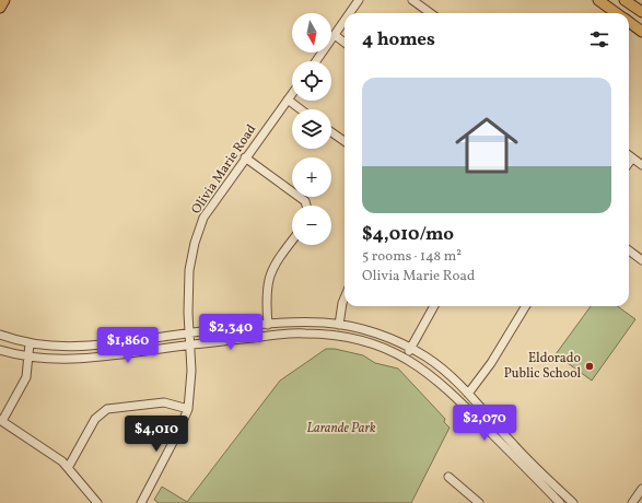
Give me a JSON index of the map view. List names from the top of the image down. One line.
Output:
{"streets":{"street":["Olivia Marie Road"]},"parks":["Larande Park"],"places":["Eldorado Public School"],"north":"bottom","page":{"map_buttons":["+","−"],"heading":"4 homes","list":[{"name":"$4,010/mo","note":"5 rooms · 148 m² · Olivia Marie Road"}],"price":["$2,340","$1,860","$2,070","$4,010"]}}
